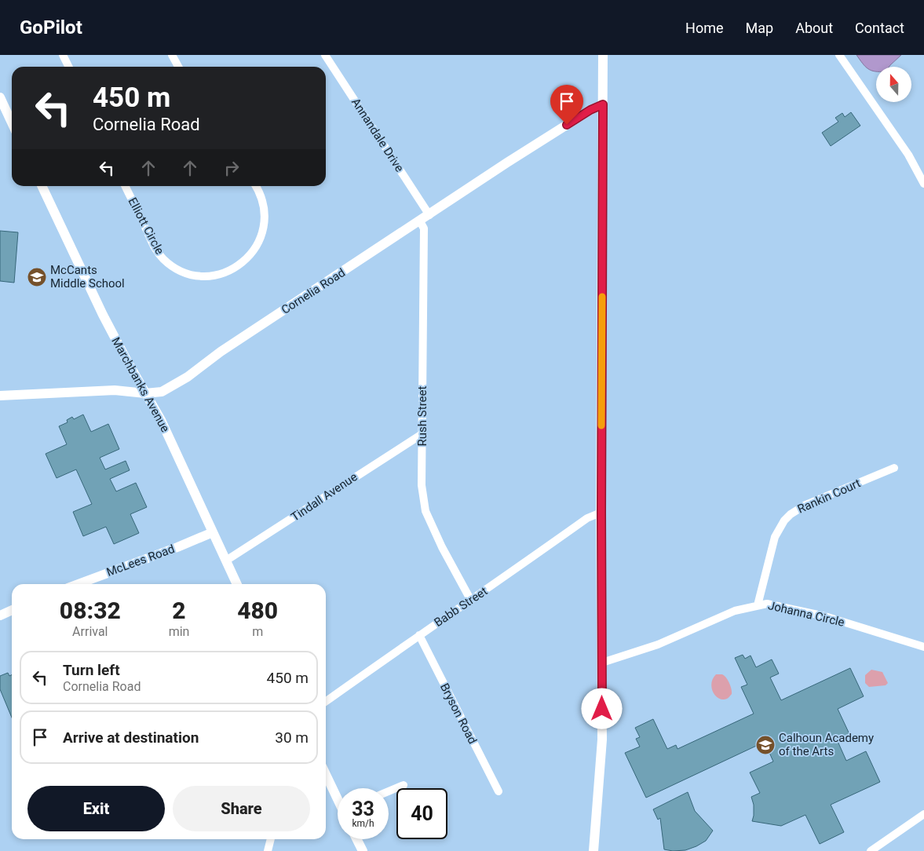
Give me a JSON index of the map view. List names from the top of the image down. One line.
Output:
{"streets":{"street":["Annandale Drive","Elliott Circle","Cornelia Road","Marchbanks Avenue","Rush Street","Rankin Court","Tindall Avenue","McLees Road","Babb Street","Johanna Circle","Bryson Road"]},"crossings":[["Annandale Drive","Cornelia Road"],["Cornelia Road","Marchbanks Avenue"],["Cornelia Road","Rush Street"],["Marchbanks Avenue","Tindall Avenue"],["Marchbanks Avenue","McLees Road"],["Rush Street","Tindall Avenue"],["Rush Street","Babb Street"],["Rankin Court","Johanna Circle"],["Babb Street","Bryson Road"]],"places":{"school or university":["McCants Middle School","Calhoun Academy of the Arts"]},"north":"top","page":{"header":"GoPilot","nav":["Home","Map","About","Contact"],"turn":["450 m","Cornelia Road"],"eta":["08:32","Arrival","2","min","480","m"],"list":[{"name":"Turn left","note":"Cornelia Road","value":"450 m"},{"name":"Arrive at destination","value":"30 m"}],"buttons":["Exit","Share"],"speed":"33 km/h","limit":"40"}}
